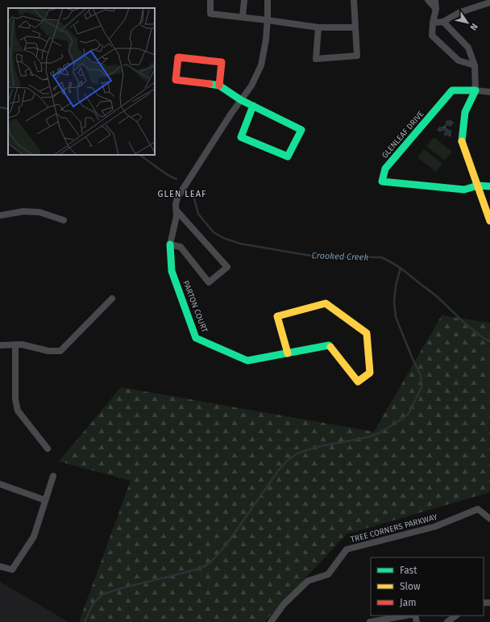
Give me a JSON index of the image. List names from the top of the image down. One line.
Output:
{"streets":{"street":["GLENLEAF DRIVE","PARTON COURT","TREE CORNERS PARKWAY"]},"districts":["GLEN LEAF"],"water":["Crooked Creek"],"legend":["Fast","Slow","Jam"],"north":"bottom right"}
